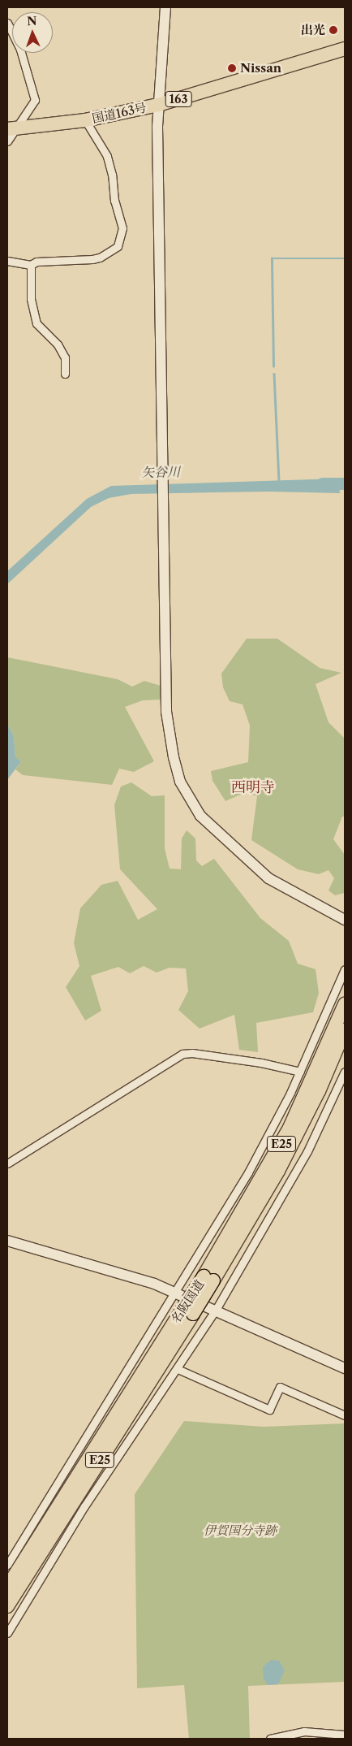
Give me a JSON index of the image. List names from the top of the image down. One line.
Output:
{"streets":{"highway":["163","国道163号","E25","名阪国道"]},"districts":["西明寺"],"water":["矢谷川"],"parks":["伊賀国分寺跡"],"places":["出光","Nissan"],"north":"top"}
